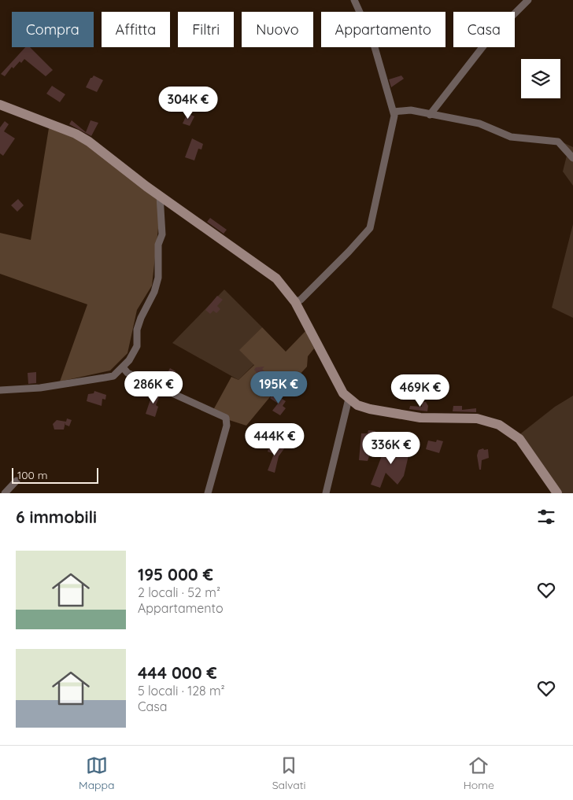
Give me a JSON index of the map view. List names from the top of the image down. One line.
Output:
{"scale_bar":"100 m","page":{"chip":["Compra","Affitta","Filtri","Nuovo","Appartamento","Casa"],"price":["304K €","286K €","195K €","469K €","444K €","336K €"],"scale":"100 m","heading":"6 immobili","list":[{"name":"195 000 €","note":"2 locali · 52 m² · Appartamento"},{"name":"444 000 €","note":"5 locali · 128 m² · Casa"}],"tabs":["Mappa","Salvati","Home"]}}
